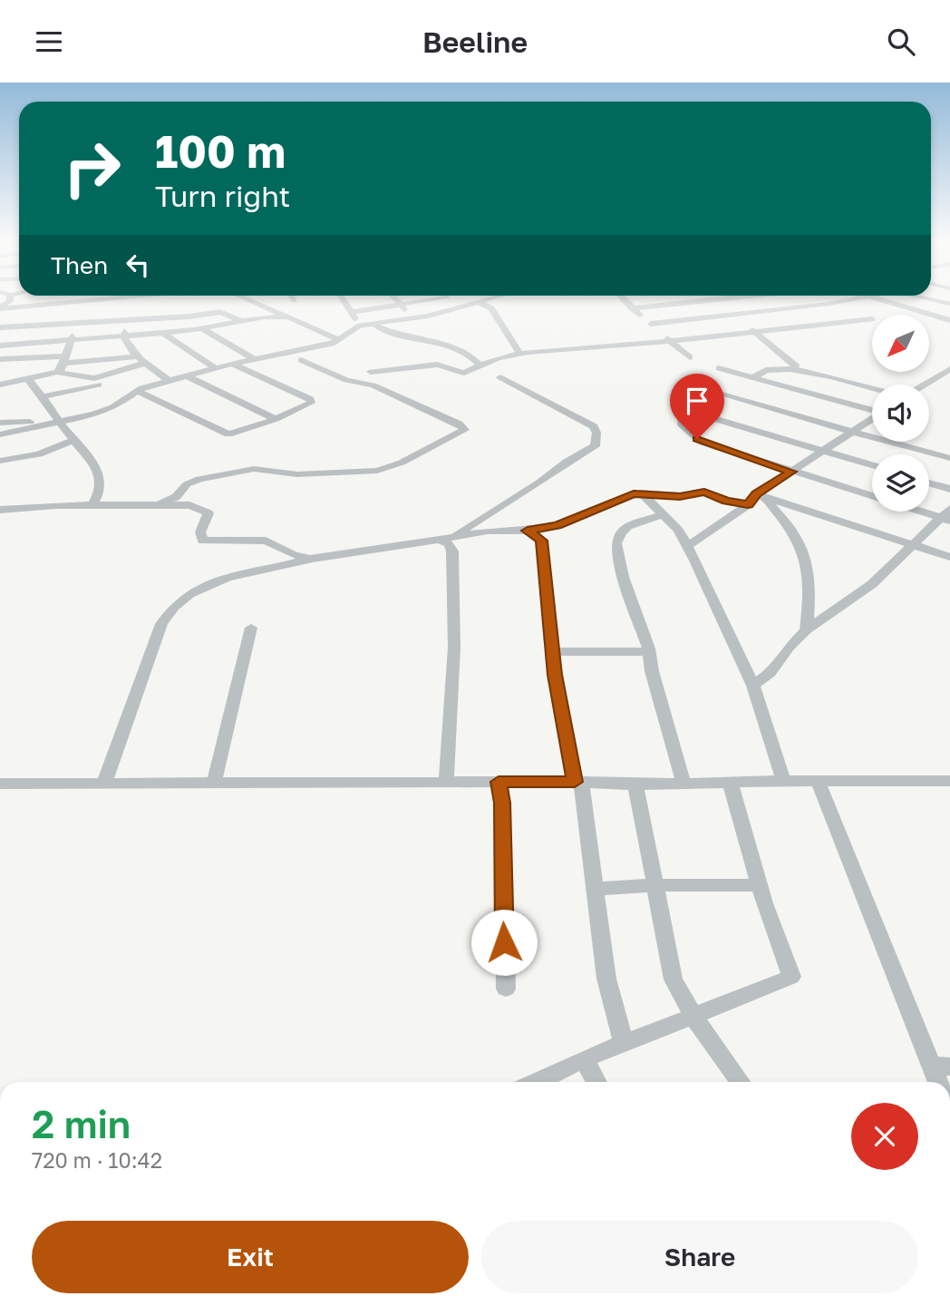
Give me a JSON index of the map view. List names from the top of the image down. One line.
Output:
{"north":"bottom left","page":{"header":"Beeline","turn":["100 m","Turn right"],"then":"Then","heading":["2 min","720 m · 10:42"],"buttons":["Exit","Share"]}}
